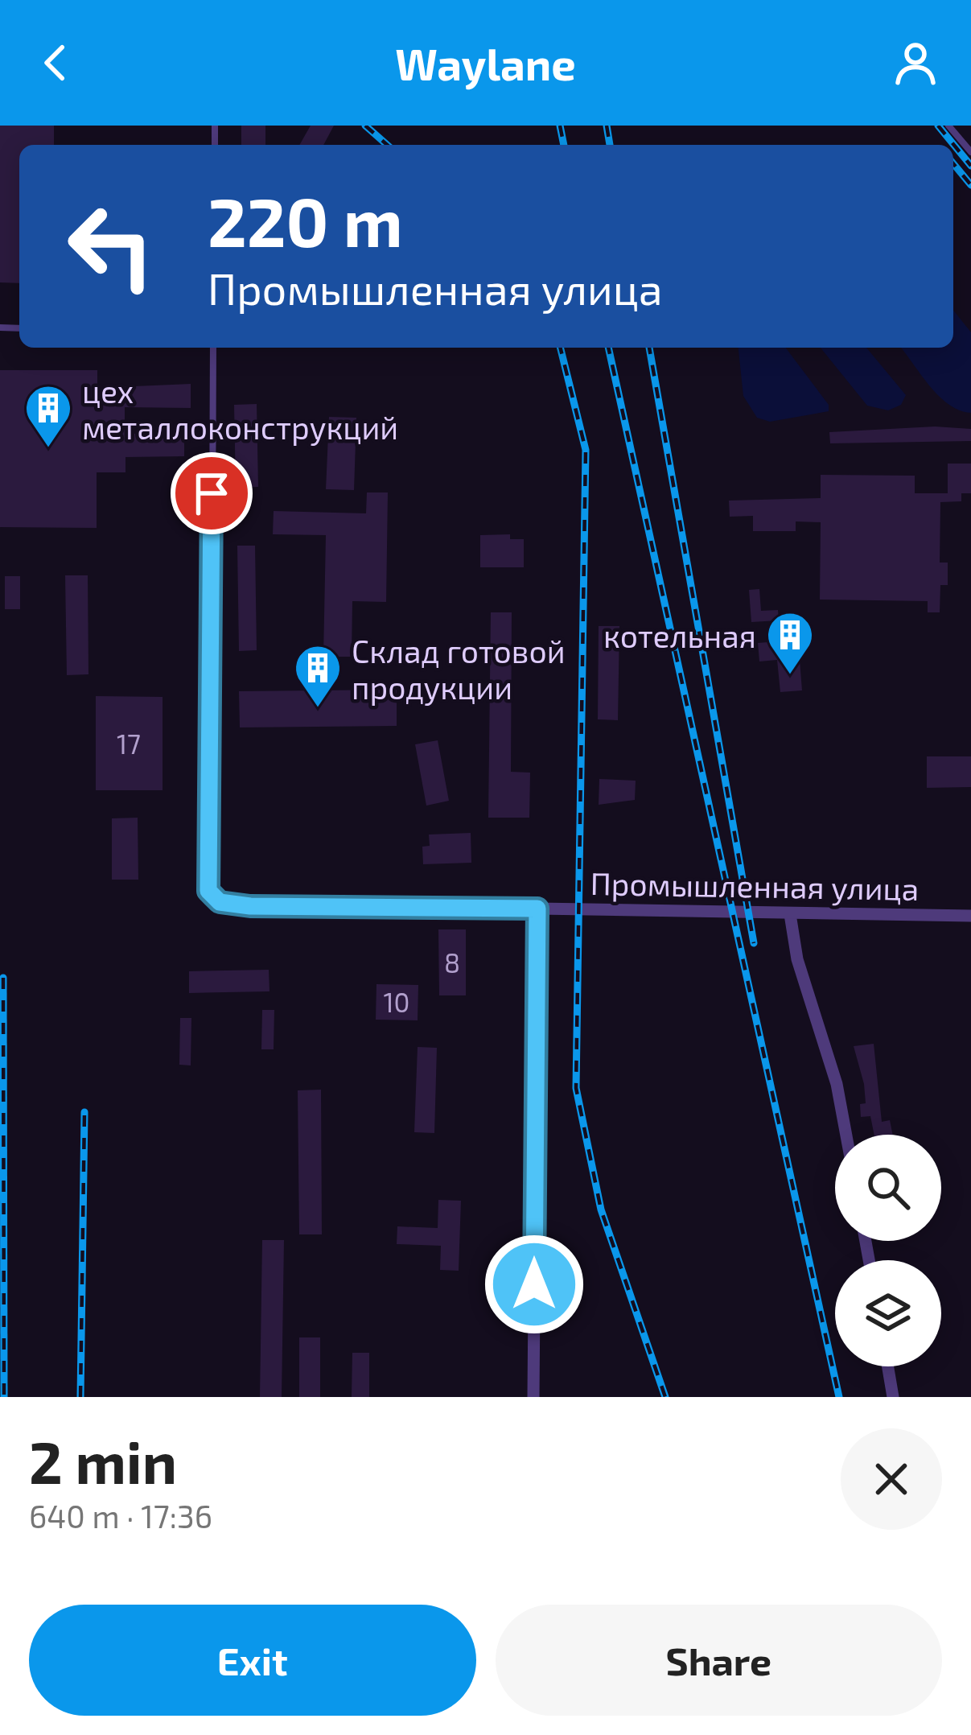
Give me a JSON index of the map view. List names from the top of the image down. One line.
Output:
{"streets":{"street":["Промышленная улица"]},"places":{"building":["цех металлоконструкций","котельная","Склад готовой продукции"]},"house_numbers":["17","8","10"],"page":{"header":"Waylane","turn":["220 m","Промышленная улица"],"heading":["2 min","640 m · 17:36"],"buttons":["Exit","Share"]}}
